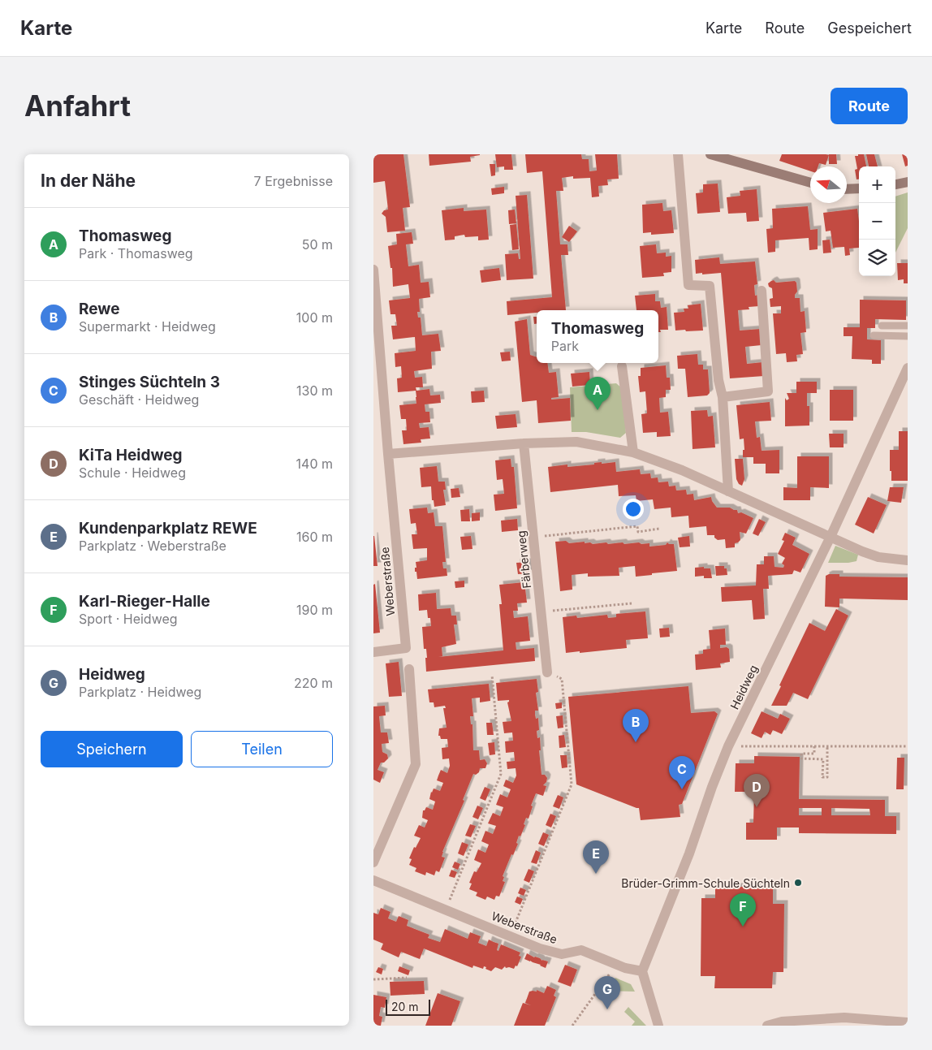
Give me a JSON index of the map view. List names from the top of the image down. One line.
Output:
{"streets":{"street":["Färberweg","Weberstraße","Heidweg"]},"crossings":[["Weberstraße","Heidweg"]],"places":["Brüder-Grimm-Schule Süchteln"],"scale_bar":"20 m","north":"left","page":{"header":"Karte","nav":["Karte","Route","Gespeichert"],"buttons":["Route",["Speichern","Teilen"]],"title":"Anfahrt","heading":["In der Nähe","7 Ergebnisse"],"map_buttons":["+","−"],"list":[{"mark":"A","name":"Thomasweg","note":"Park · Thomasweg","value":"50 m"},{"mark":"B","name":"Rewe","note":"Supermarkt · Heidweg","value":"100 m"},{"mark":"C","name":"Stinges Süchteln 3","note":"Geschäft · Heidweg","value":"130 m"},{"mark":"D","name":"KiTa Heidweg","note":"Schule · Heidweg","value":"140 m"},{"mark":"E","name":"Kundenparkplatz REWE","note":"Parkplatz · Weberstraße","value":"160 m"},{"mark":"F","name":"Karl-Rieger-Halle","note":"Sport · Heidweg","value":"190 m"},{"mark":"G","name":"Heidweg","note":"Parkplatz · Heidweg","value":"220 m"}],"popup":["Thomasweg","Park"],"pins":["A","B","C","D","E","F","G"],"scale":"20 m"}}
